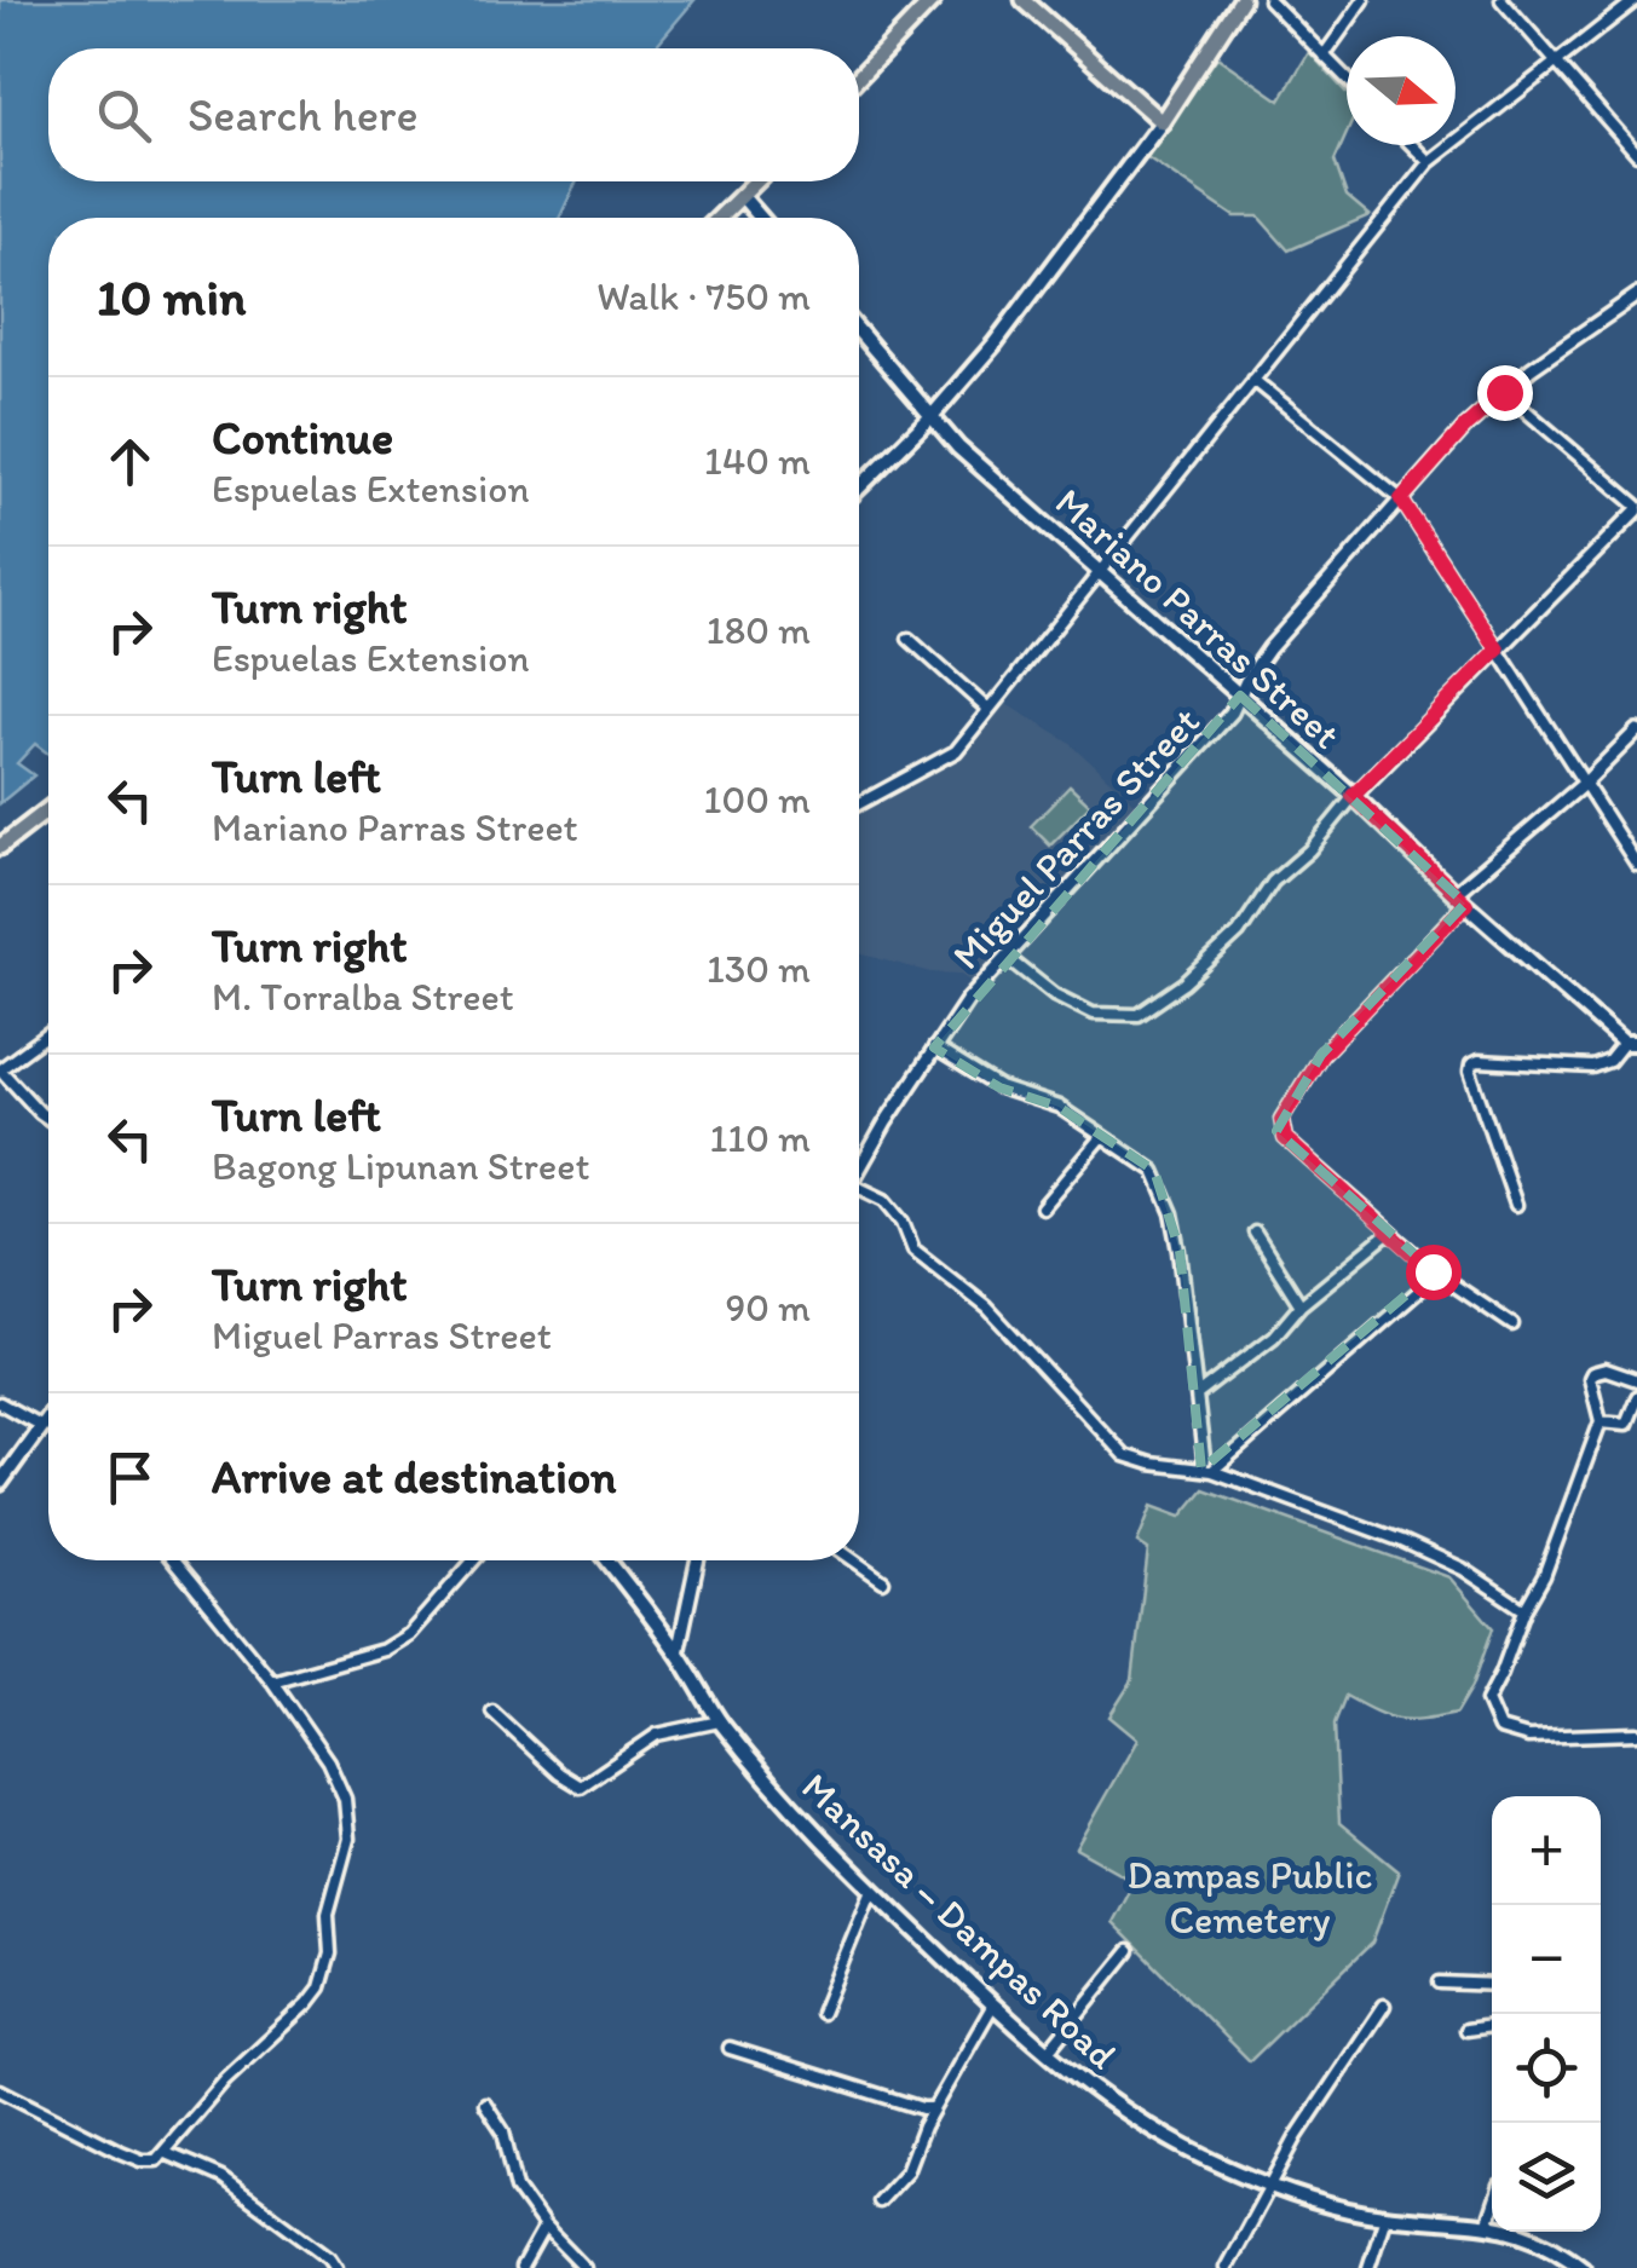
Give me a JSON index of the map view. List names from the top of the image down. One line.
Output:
{"streets":{"main road":["Mariano Parras Street","Mansasa – Dampas Road"],"street":["Miguel Parras Street"]},"crossings":[["Mariano Parras Street","Miguel Parras Street"]],"parks":["Dampas Public Cemetery"],"north":"right","page":{"search":"Search here","heading":["10 min","Walk · 750 m"],"list":[["Continue","Espuelas Extension","140 m"],["Turn right","Espuelas Extension","180 m"],["Turn left","Mariano Parras Street","100 m"],["Turn right","M. Torralba Street","130 m"],["Turn left","Bagong Lipunan Street","110 m"],["Turn right","Miguel Parras Street","90 m"],"Arrive at destination"],"map_buttons":["+","−"]}}
